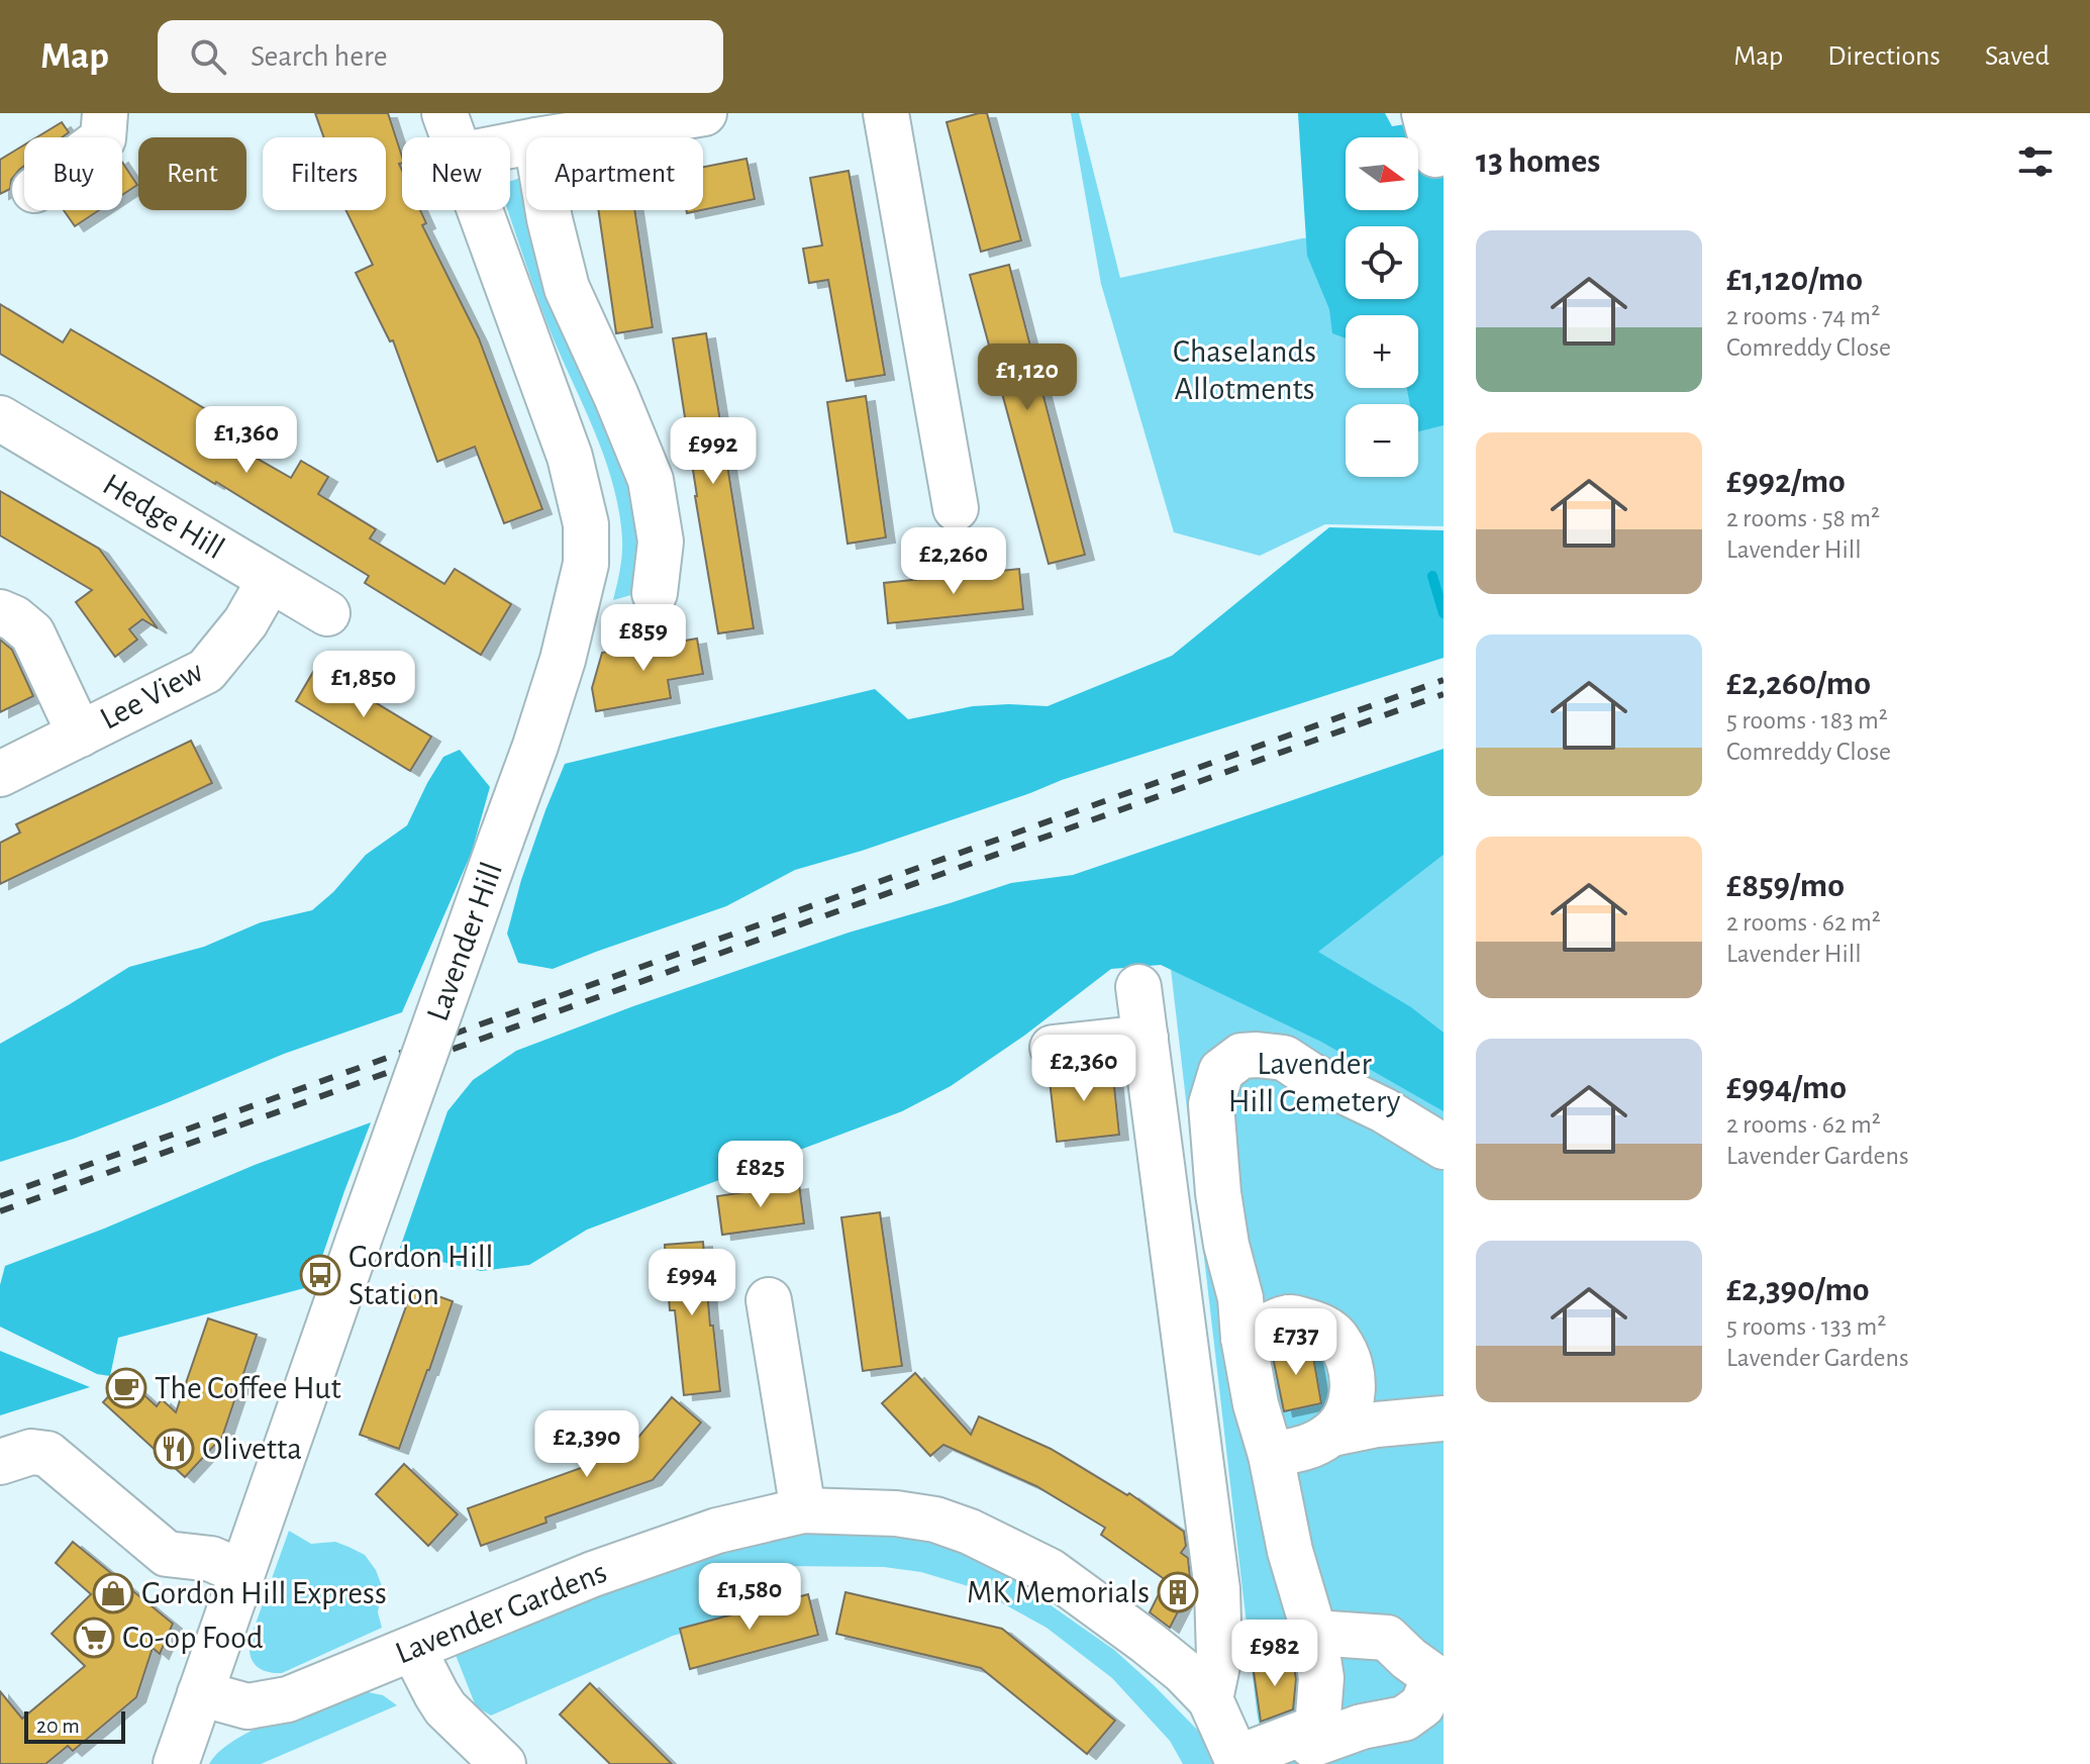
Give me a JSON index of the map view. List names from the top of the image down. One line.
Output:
{"streets":{"street":["Hedge Hill","Lee View","Lavender Hill","Lavender Gardens"]},"crossings":[["Hedge Hill","Lee View"],["Lavender Hill","Lavender Gardens"]],"parks":["Chaselands Allotments","Lavender Hill Cemetery"],"places":{"bus stop":["Gordon Hill Station"],"cafe":["The Coffee Hut"],"restaurant":["Olivetta"],"building":["MK Memorials"],"shop":["Gordon Hill Express"],"supermarket":["Co-op Food"]},"scale_bar":"20 m","north":"right","page":{"header":"Map","search":"Search here","nav":["Map","Directions","Saved"],"heading":"13 homes","map_buttons":["+","−"],"chip":["Buy","Rent","Filters","New","Apartment"],"list":[{"name":"£1,120/mo","note":"2 rooms · 74 m² · Comreddy Close"},{"name":"£992/mo","note":"2 rooms · 58 m² · Lavender Hill"},{"name":"£2,260/mo","note":"5 rooms · 183 m² · Comreddy Close"},{"name":"£859/mo","note":"2 rooms · 62 m² · Lavender Hill"},{"name":"£994/mo","note":"2 rooms · 62 m² · Lavender Gardens"},{"name":"£2,390/mo","note":"5 rooms · 133 m² · Lavender Gardens"}],"price":["£1,120","£1,360","£992","£2,260","£859","£1,850","£2,360","£825","£994","£737","£2,390","£1,580","£982"],"scale":"20 m"}}
